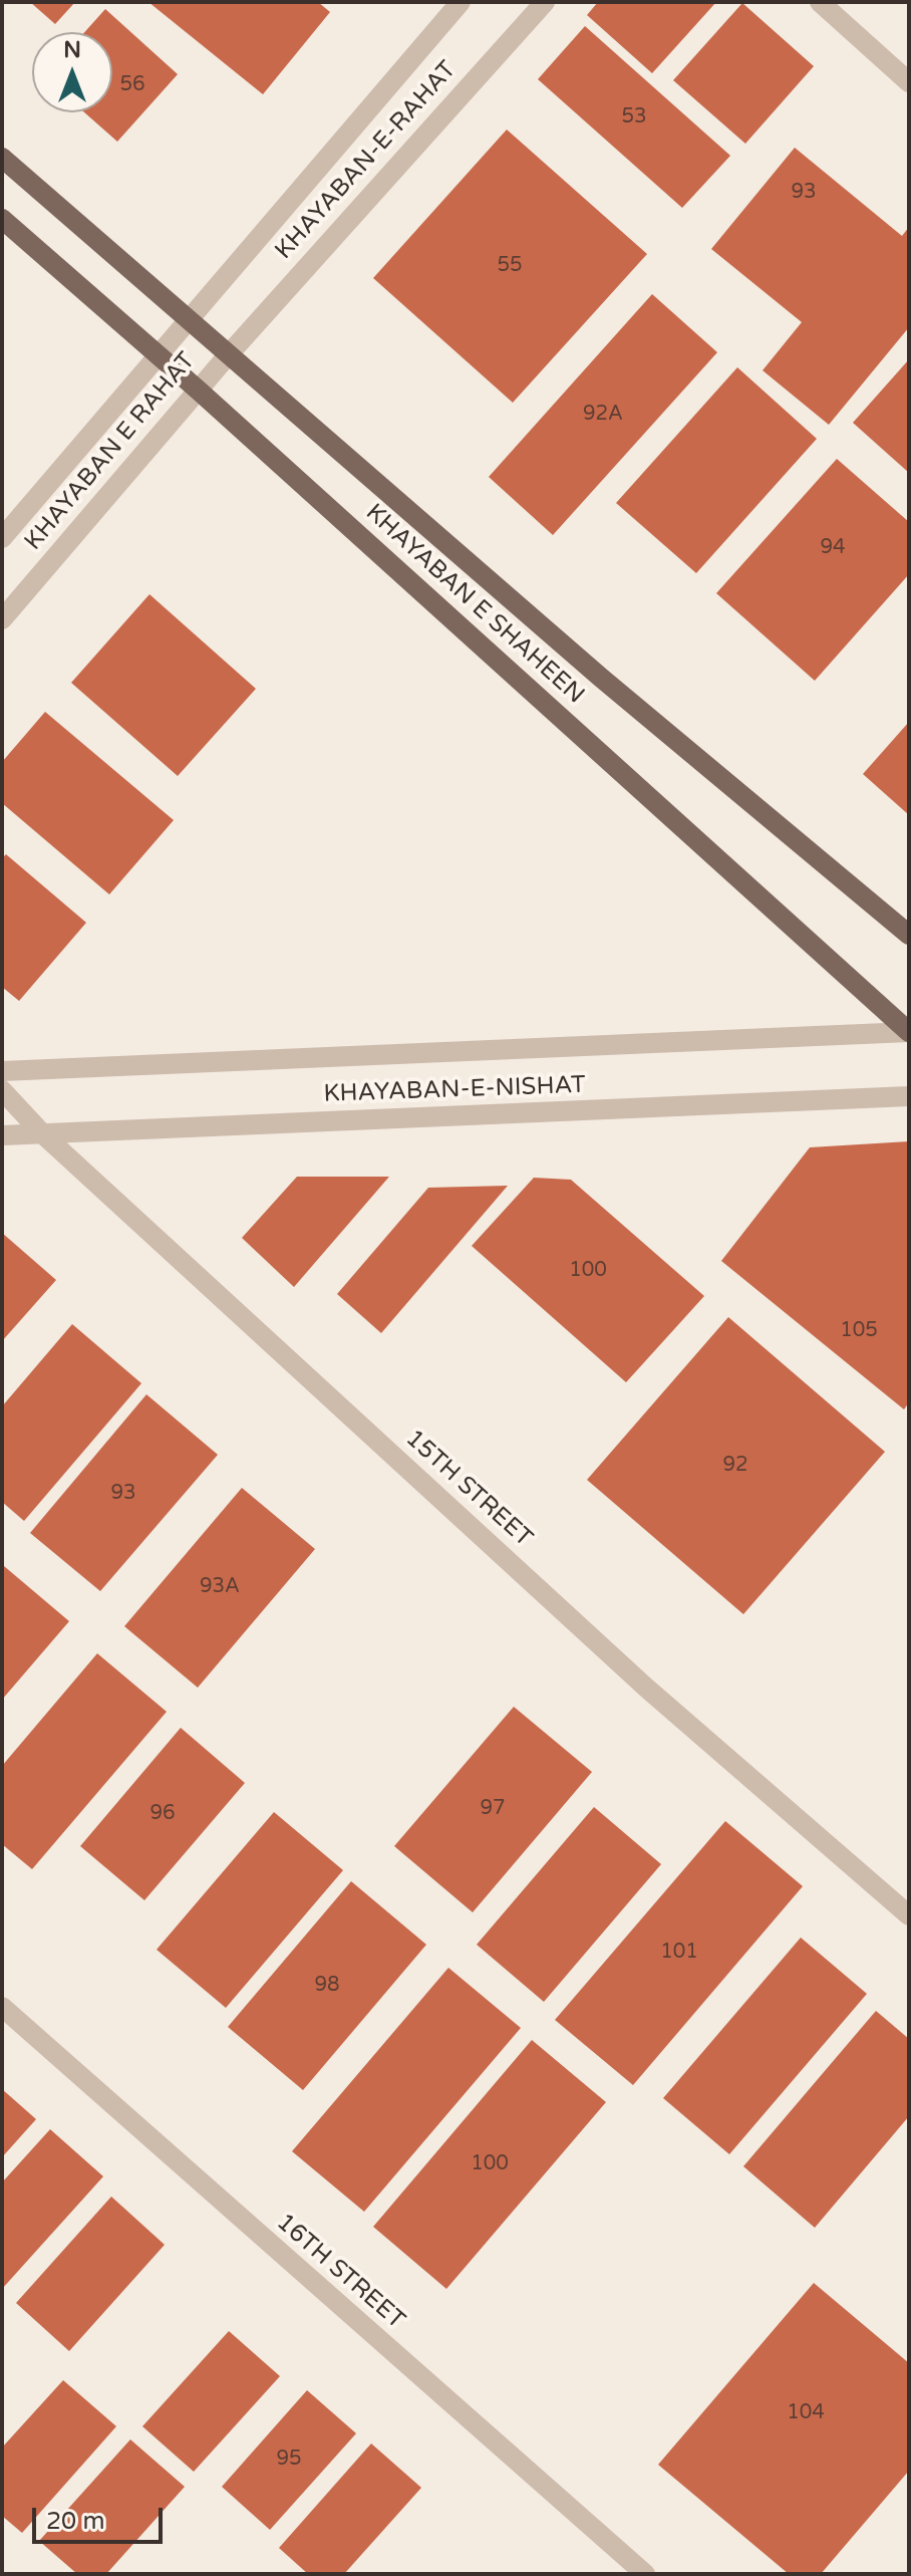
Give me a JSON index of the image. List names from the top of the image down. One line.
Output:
{"streets":{"main road":["KHAYABAN E SHAHEEN"],"street":["KHAYABAN-E-RAHAT","KHAYABAN E RAHAT","KHAYABAN-E-NISHAT","15TH STREET","16TH STREET"]},"crossings":[["KHAYABAN-E-RAHAT","KHAYABAN E RAHAT"],["KHAYABAN-E-RAHAT","KHAYABAN E SHAHEEN"],["KHAYABAN E RAHAT","KHAYABAN E SHAHEEN"],["KHAYABAN E SHAHEEN","KHAYABAN-E-NISHAT"],["KHAYABAN-E-NISHAT","15TH STREET"]],"house_numbers":["56","53","93","55","92A","94","100","105","92","93","93A","97","96","101","98","100","104","95"],"scale_bar":"20 m","north":"top"}
